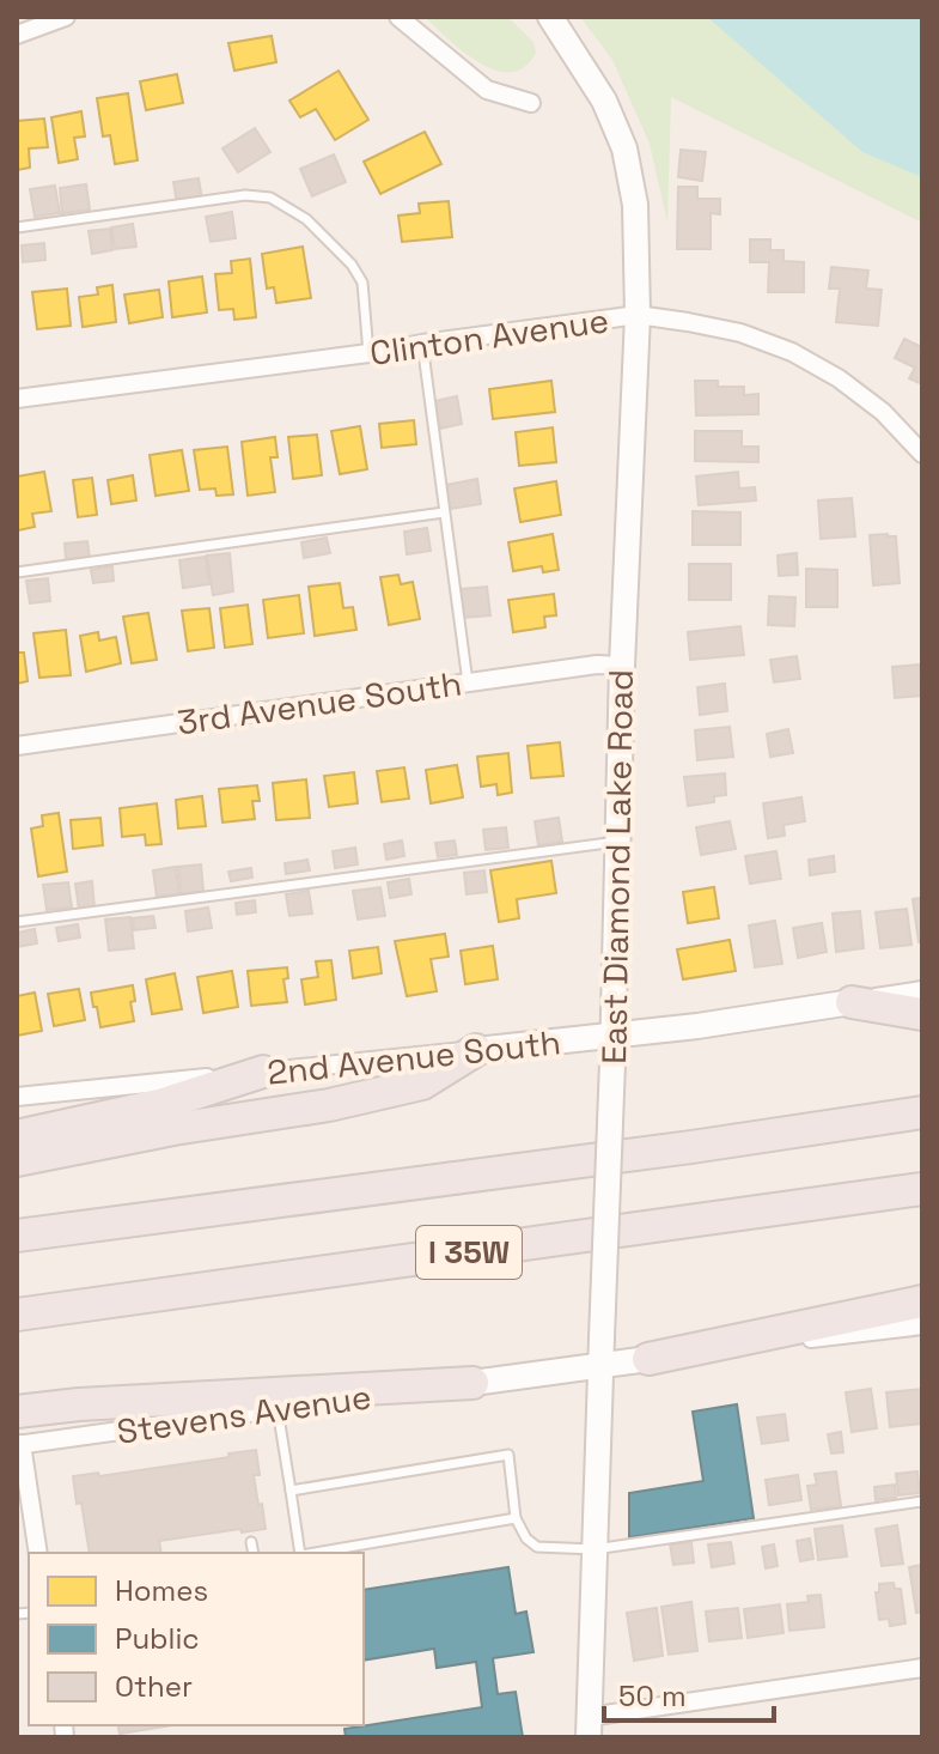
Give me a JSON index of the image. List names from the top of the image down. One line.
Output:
{"streets":{"highway":["I 35W"],"street":["Clinton Avenue","3rd Avenue South","East Diamond Lake Road","2nd Avenue South","Stevens Avenue"]},"crossings":[["Clinton Avenue","East Diamond Lake Road"],["3rd Avenue South","East Diamond Lake Road"],["East Diamond Lake Road","2nd Avenue South"]],"legend":["Homes","Public","Other"],"scale_bar":"50 m"}
